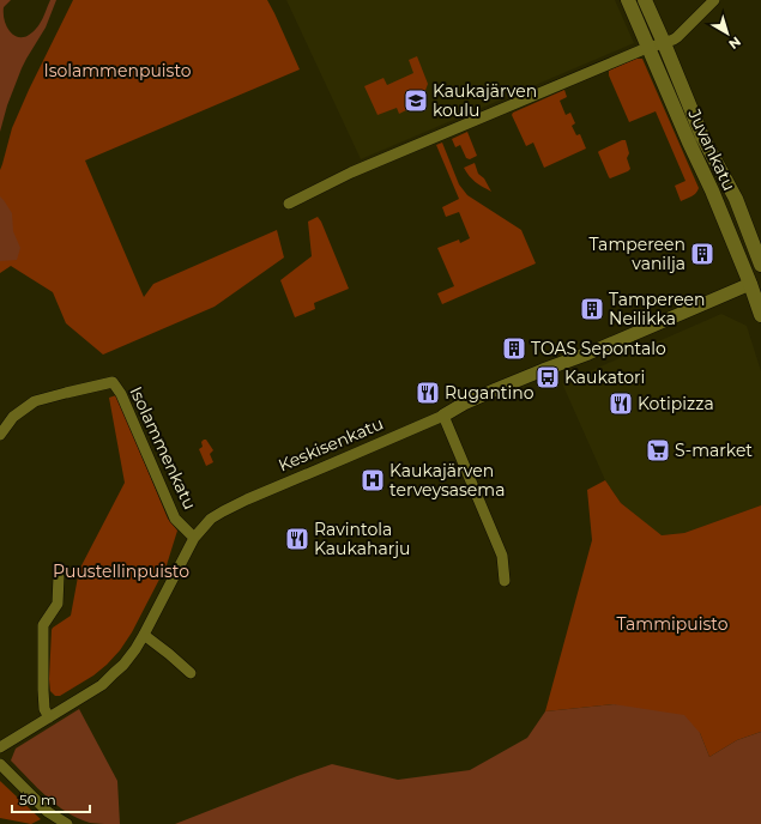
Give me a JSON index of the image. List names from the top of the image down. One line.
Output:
{"streets":{"main road":["Juvankatu"],"street":["Keskisenkatu","Isolammenkatu"]},"crossings":[["Juvankatu","Keskisenkatu"],["Keskisenkatu","Isolammenkatu"]],"parks":["Isolammenpuisto","Puustellinpuisto","Tammipuisto"],"places":{"school or university":["Kaukajärven koulu"],"building":["Tampereen vanilja","Tampereen Neilikka","TOAS Sepontalo"],"bus stop":["Kaukatori"],"restaurant":["Rugantino","Kotipizza","Ravintola Kaukaharju"],"supermarket":["S-market"],"hospital":["Kaukajärven terveysasema"]},"scale_bar":"50 m","north":"bottom right"}
